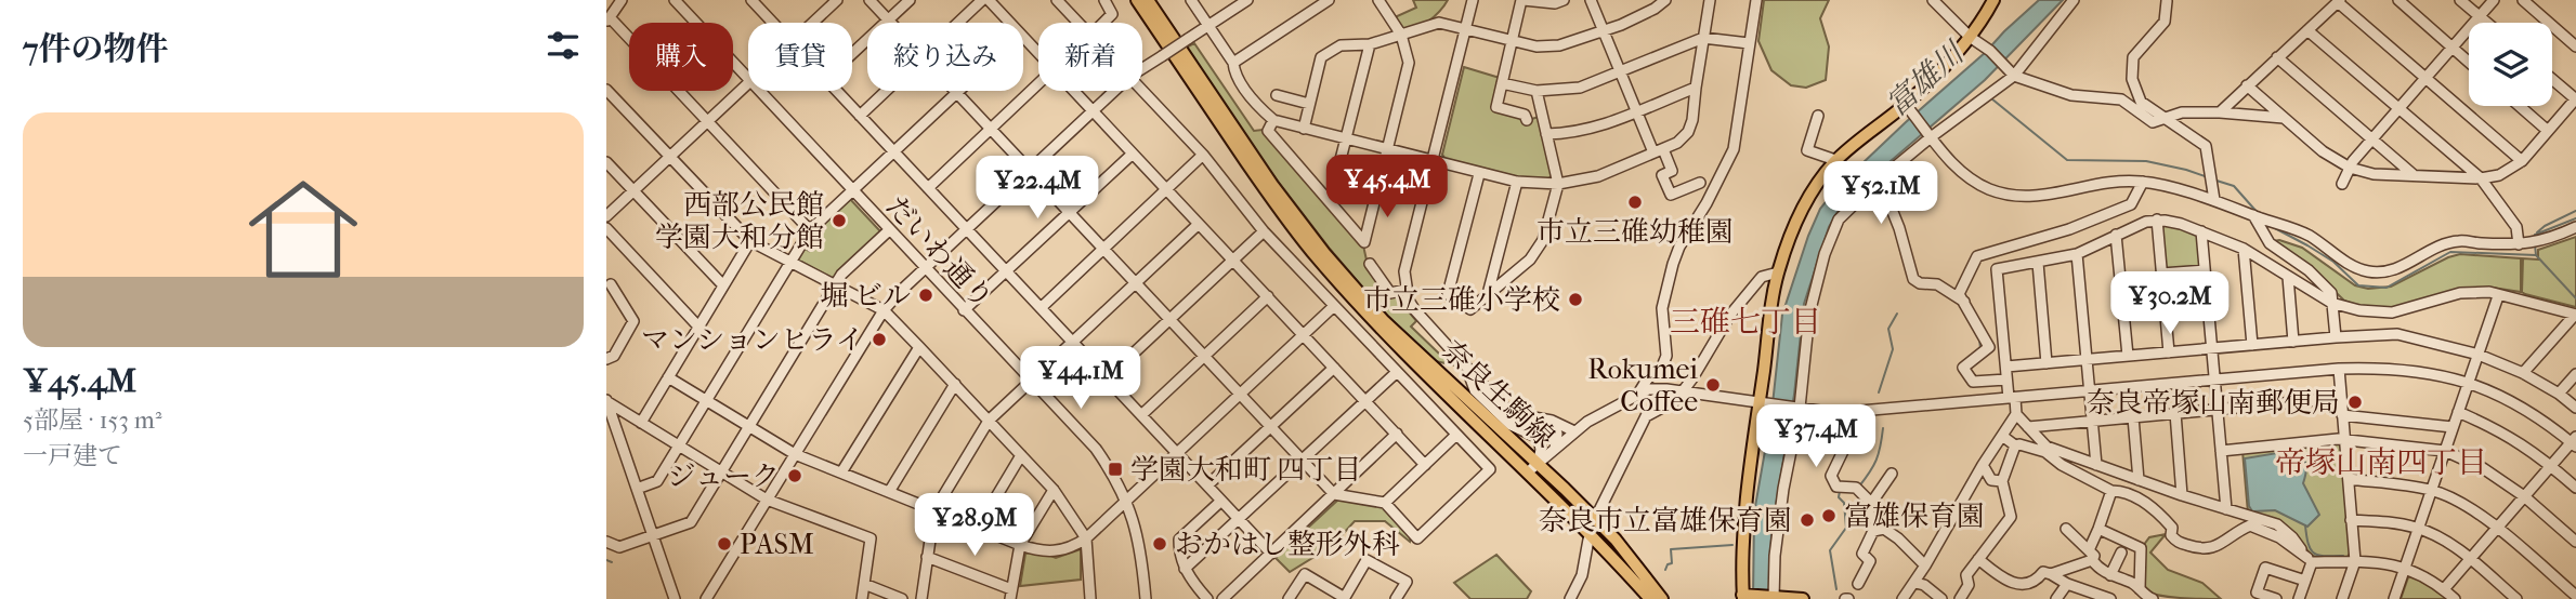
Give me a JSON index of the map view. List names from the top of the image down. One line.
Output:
{"streets":{"main road":["奈良生駒線"],"street":["だいわ通り"]},"districts":["三碓七丁目","帝塚山南四丁目"],"water":["富雄川"],"places":{"other":["市立三碓幼稚園","西部公民館 学園大和分館","堀 ビル","市立三碓小学校","マンションヒライ","Rokumei Coffee","奈良帝塚山南郵便局","ジューク","富雄保育園","奈良市立富雄保育園","PASM","おかはし整形外科"],"transit":["学園大和町 四丁目"]},"page":{"heading":"7件の物件","chip":["購入","賃貸","絞り込み","新着"],"list":[{"name":"¥45.4M","note":"5部屋 · 153 m² · 一戸建て"}],"price":["¥45.4M","¥22.4M","¥52.1M","¥30.2M","¥44.1M","¥37.4M","¥28.9M"]}}
